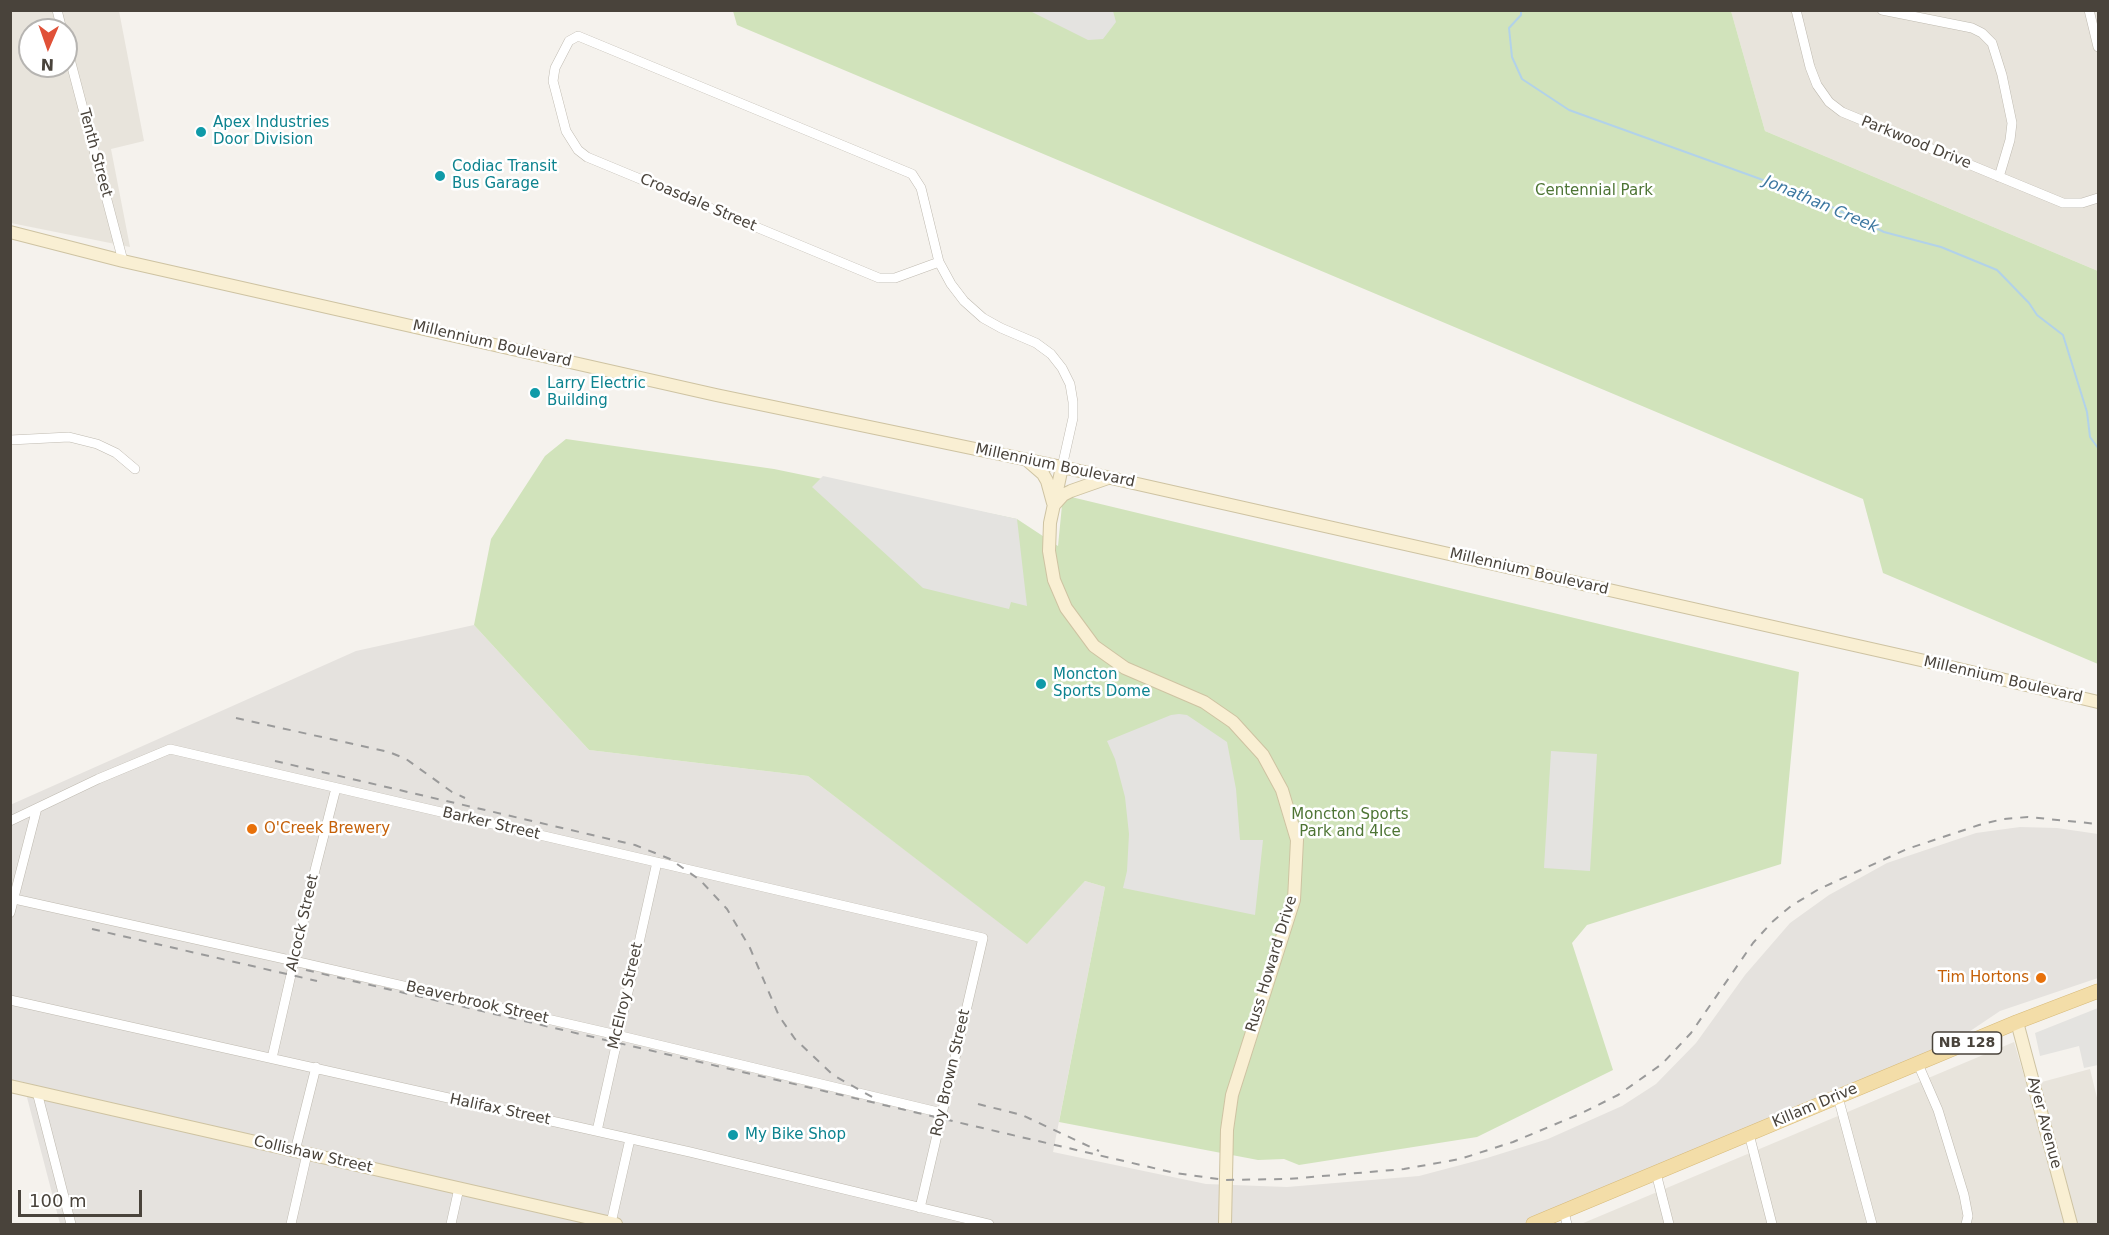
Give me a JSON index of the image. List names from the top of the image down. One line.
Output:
{"streets":{"main road":["Millennium Boulevard","Russ Howard Drive","NB 128","Killam Drive","Ayer Avenue","Collishaw Street"],"street":["Parkwood Drive","Tenth Street","Croasdale Street","Barker Street","Alcock Street","McElroy Street","Beaverbrook Street","Roy Brown Street","Halifax Street"]},"crossings":[["Tenth Street","Millennium Boulevard"],["Millennium Boulevard","Russ Howard Drive"],["Barker Street","Alcock Street"],["Barker Street","McElroy Street"],["Barker Street","Roy Brown Street"],["Alcock Street","Beaverbrook Street"],["Alcock Street","Halifax Street"],["McElroy Street","Beaverbrook Street"],["McElroy Street","Halifax Street"],["Beaverbrook Street","Roy Brown Street"],["Roy Brown Street","Halifax Street"],["Killam Drive","Ayer Avenue"]],"water":["Jonathan Creek"],"parks":["Centennial Park","Moncton Sports Park and 4Ice"],"places":["Apex Industries Door Division","Codiac Transit Bus Garage","Larry Electric Building","Moncton Sports Dome","O'Creek Brewery","Tim Hortons","My Bike Shop"],"scale_bar":"100 m","north":"bottom"}
